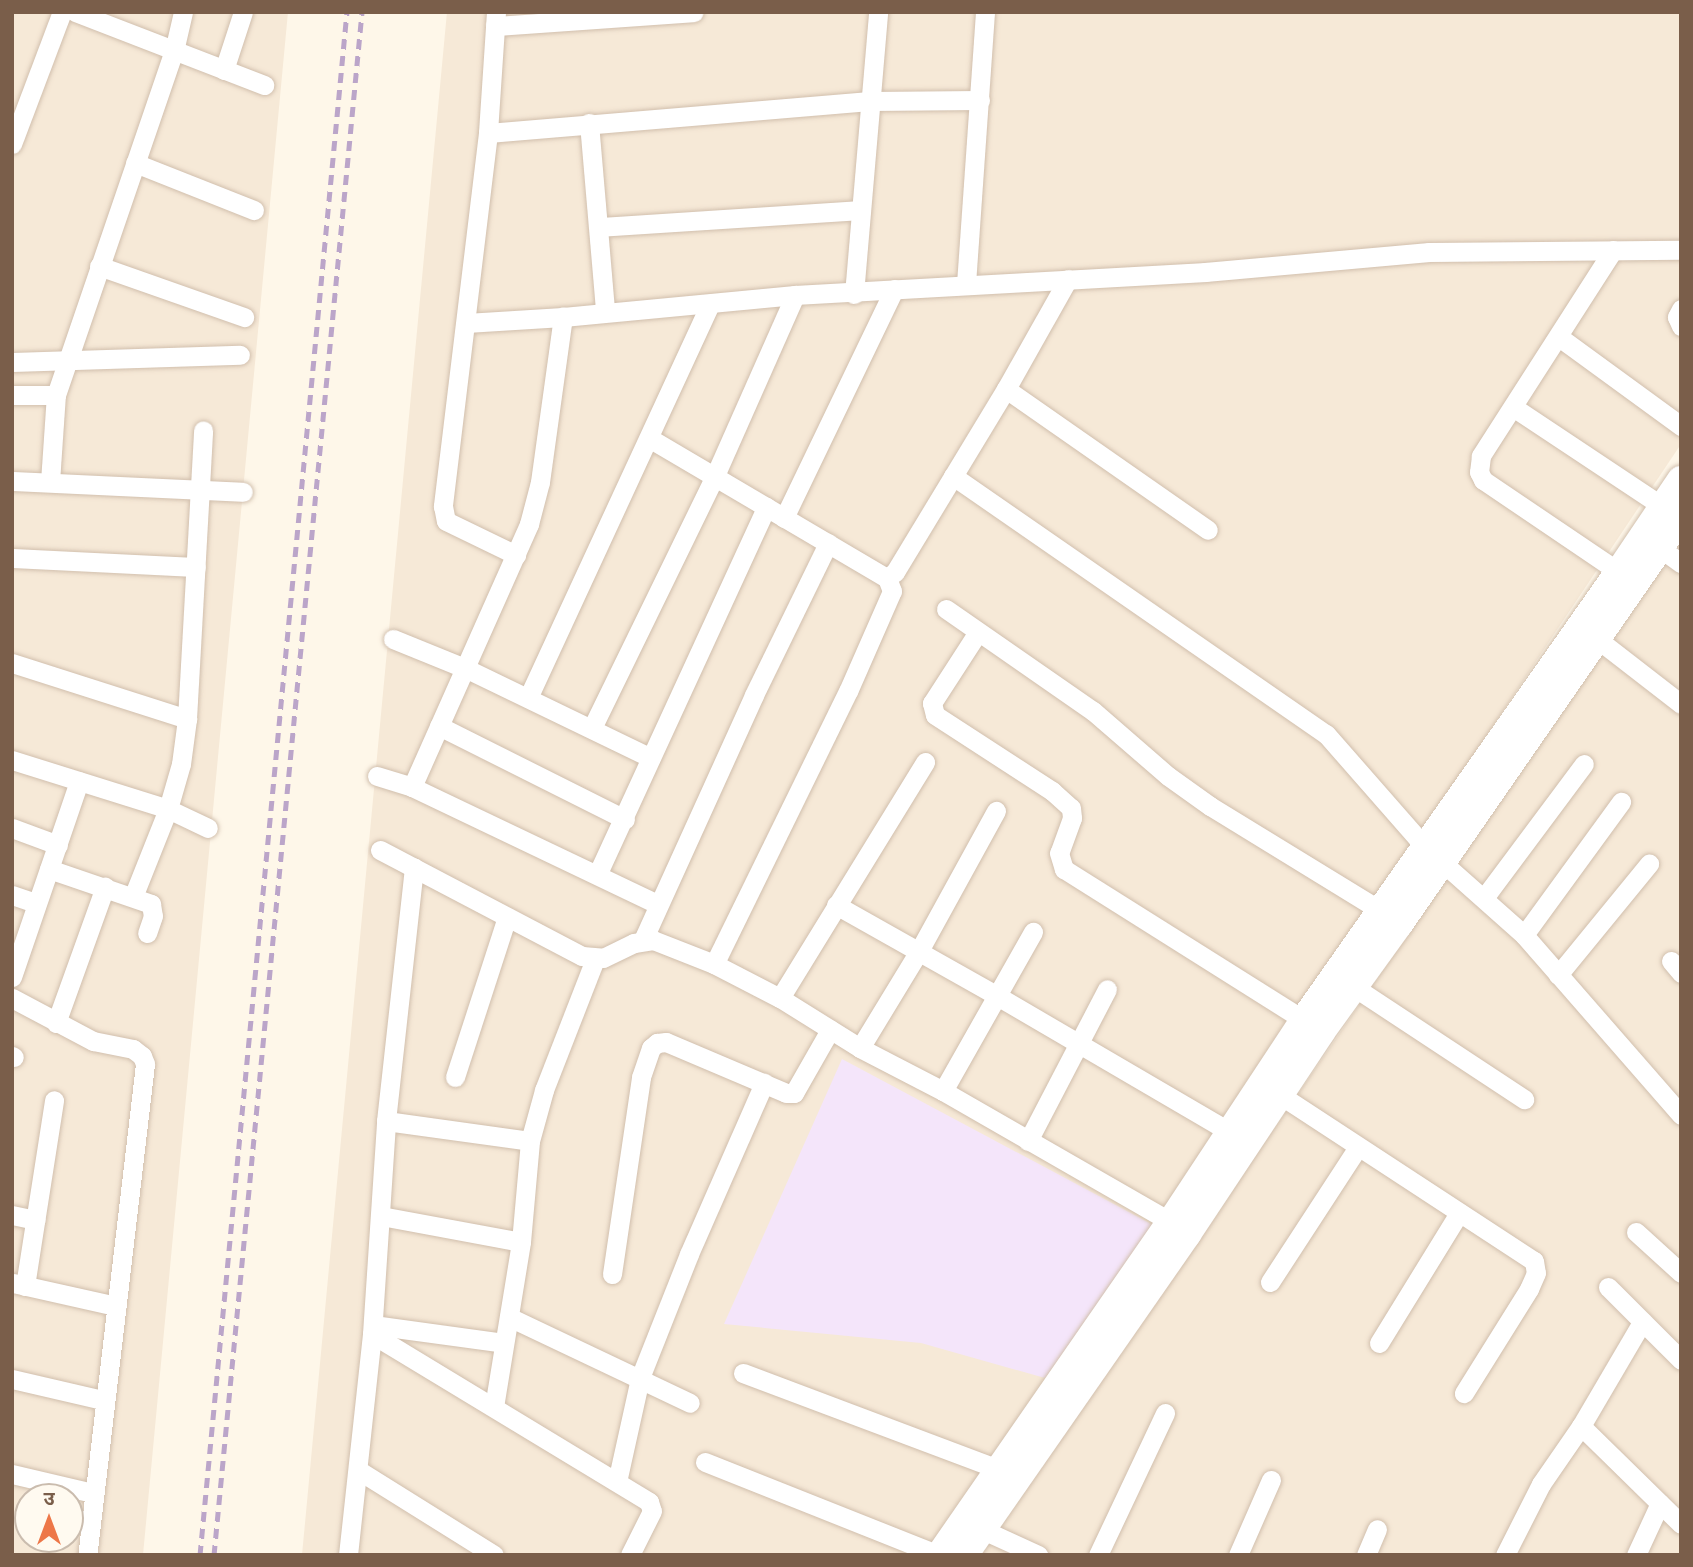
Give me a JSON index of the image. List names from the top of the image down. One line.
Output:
{"north":"top"}
